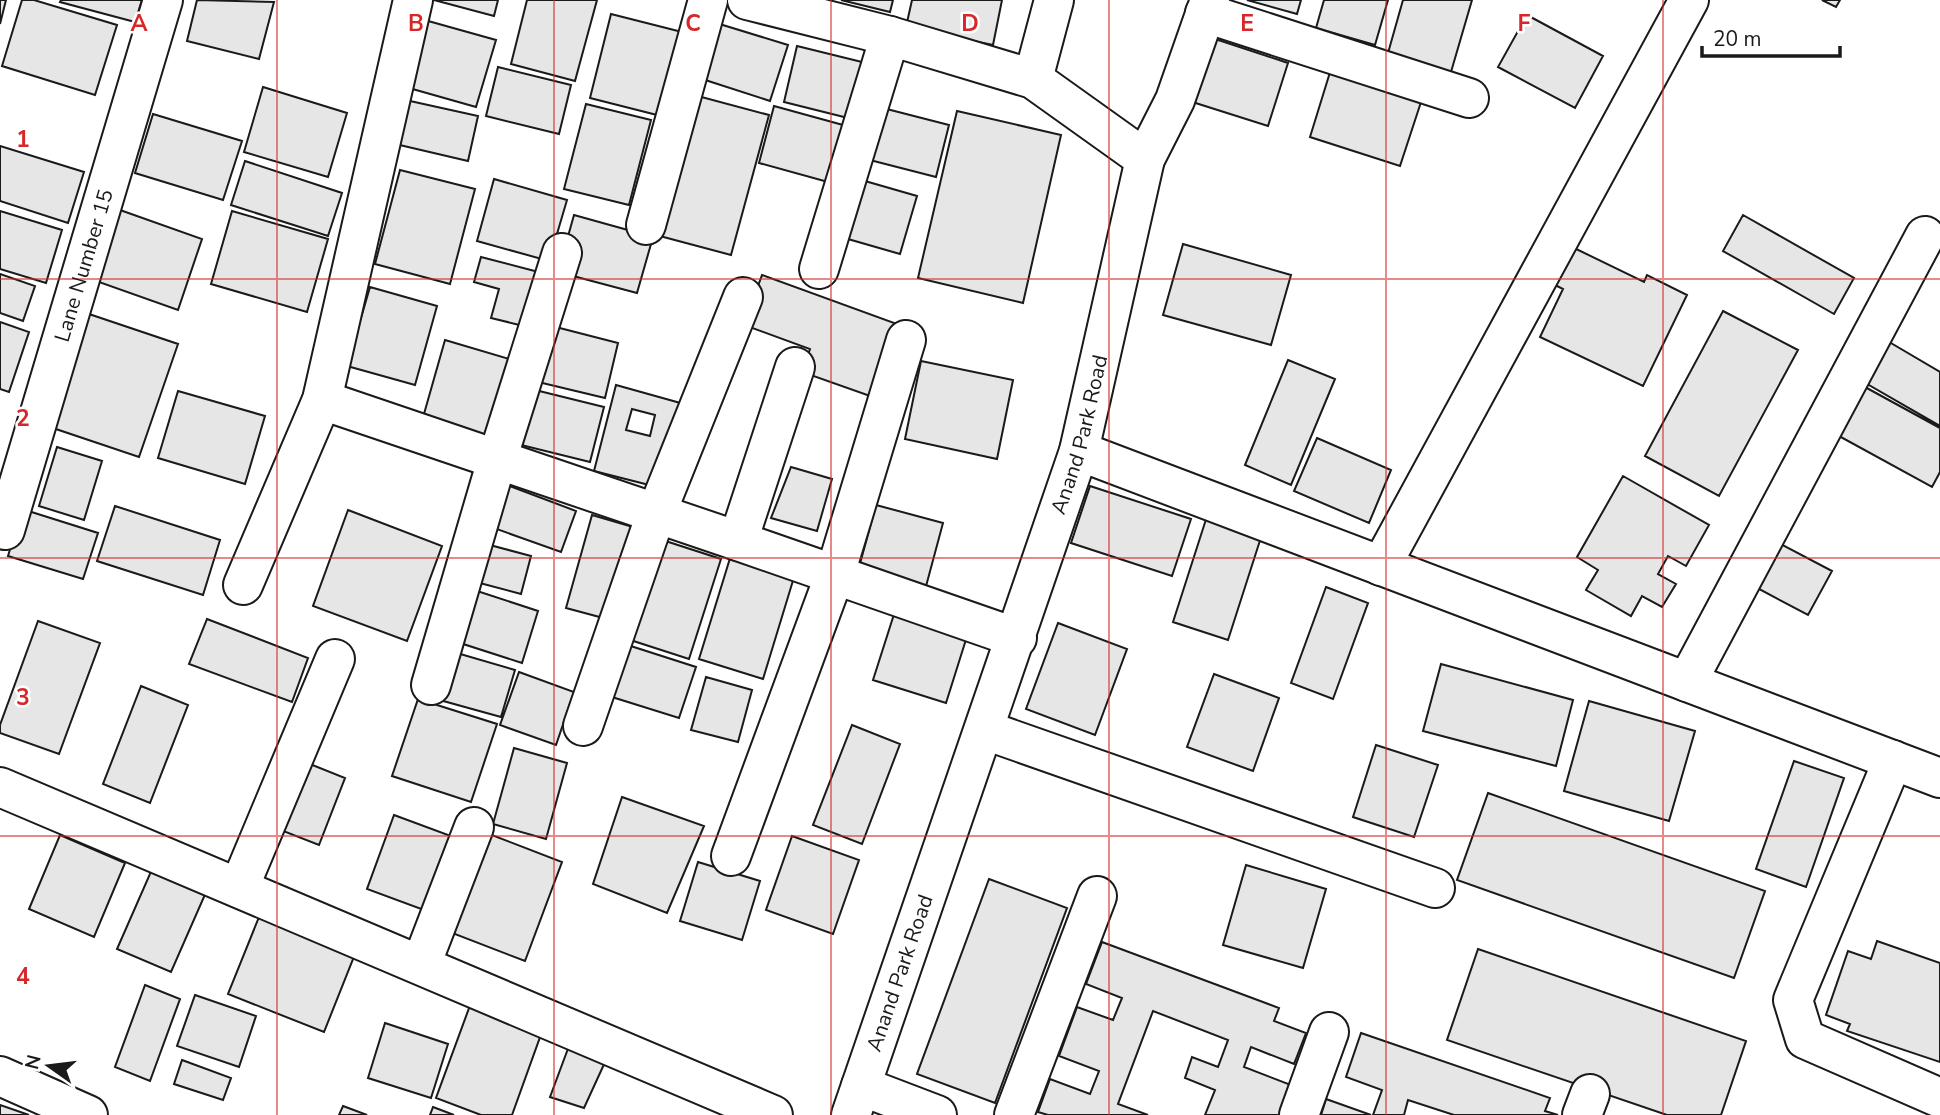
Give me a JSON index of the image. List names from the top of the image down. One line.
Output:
{"streets":{"street":["Lane Number 15","Anand Park Road"]},"scale_bar":"20 m","north":"left","grid":{"columns":["A","B","C","D","E","F"],"rows":["1","2","3","4"]}}
